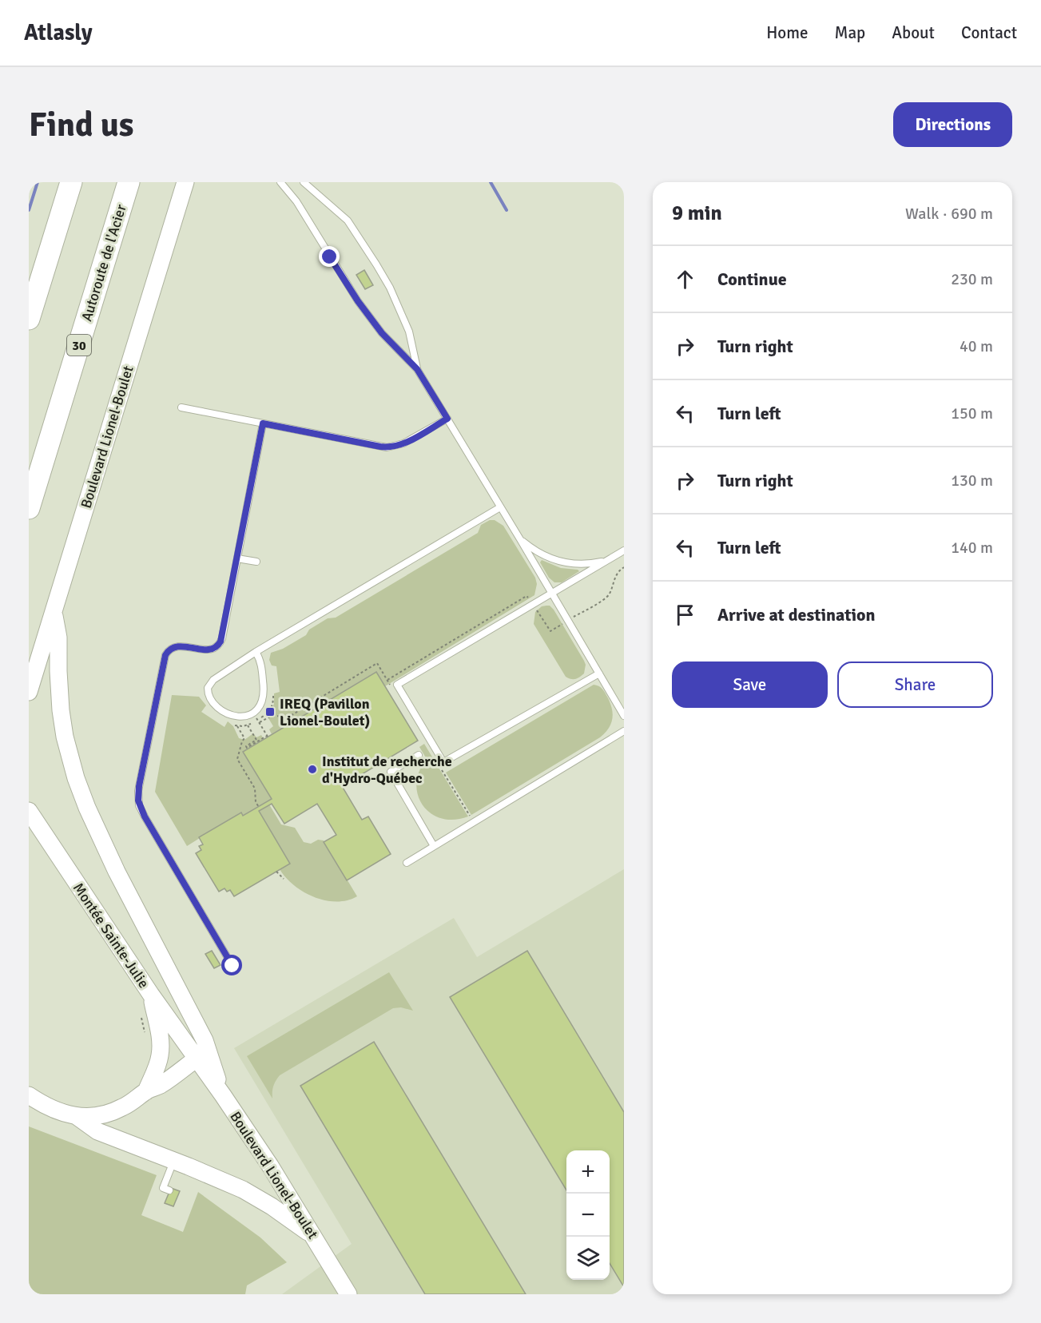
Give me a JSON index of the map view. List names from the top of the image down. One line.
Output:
{"streets":{"highway":["Autoroute de l'Acier","30"],"main road":["Boulevard Lionel-Boulet","Montée Sainte-Julie"]},"crossings":[["Boulevard Lionel-Boulet","Montée Sainte-Julie"]],"places":{"transit":["IREQ (Pavillon Lionel-Boulet)"],"other":["Institut de recherche d'Hydro-Québec"]},"page":{"header":"Atlasly","nav":["Home","Map","About","Contact"],"buttons":["Directions",["Save","Share"]],"title":"Find us","heading":["9 min","Walk · 690 m"],"list":[["Continue","230 m"],["Turn right","40 m"],["Turn left","150 m"],["Turn right","130 m"],["Turn left","140 m"],"Arrive at destination"],"map_buttons":["+","−"]}}
